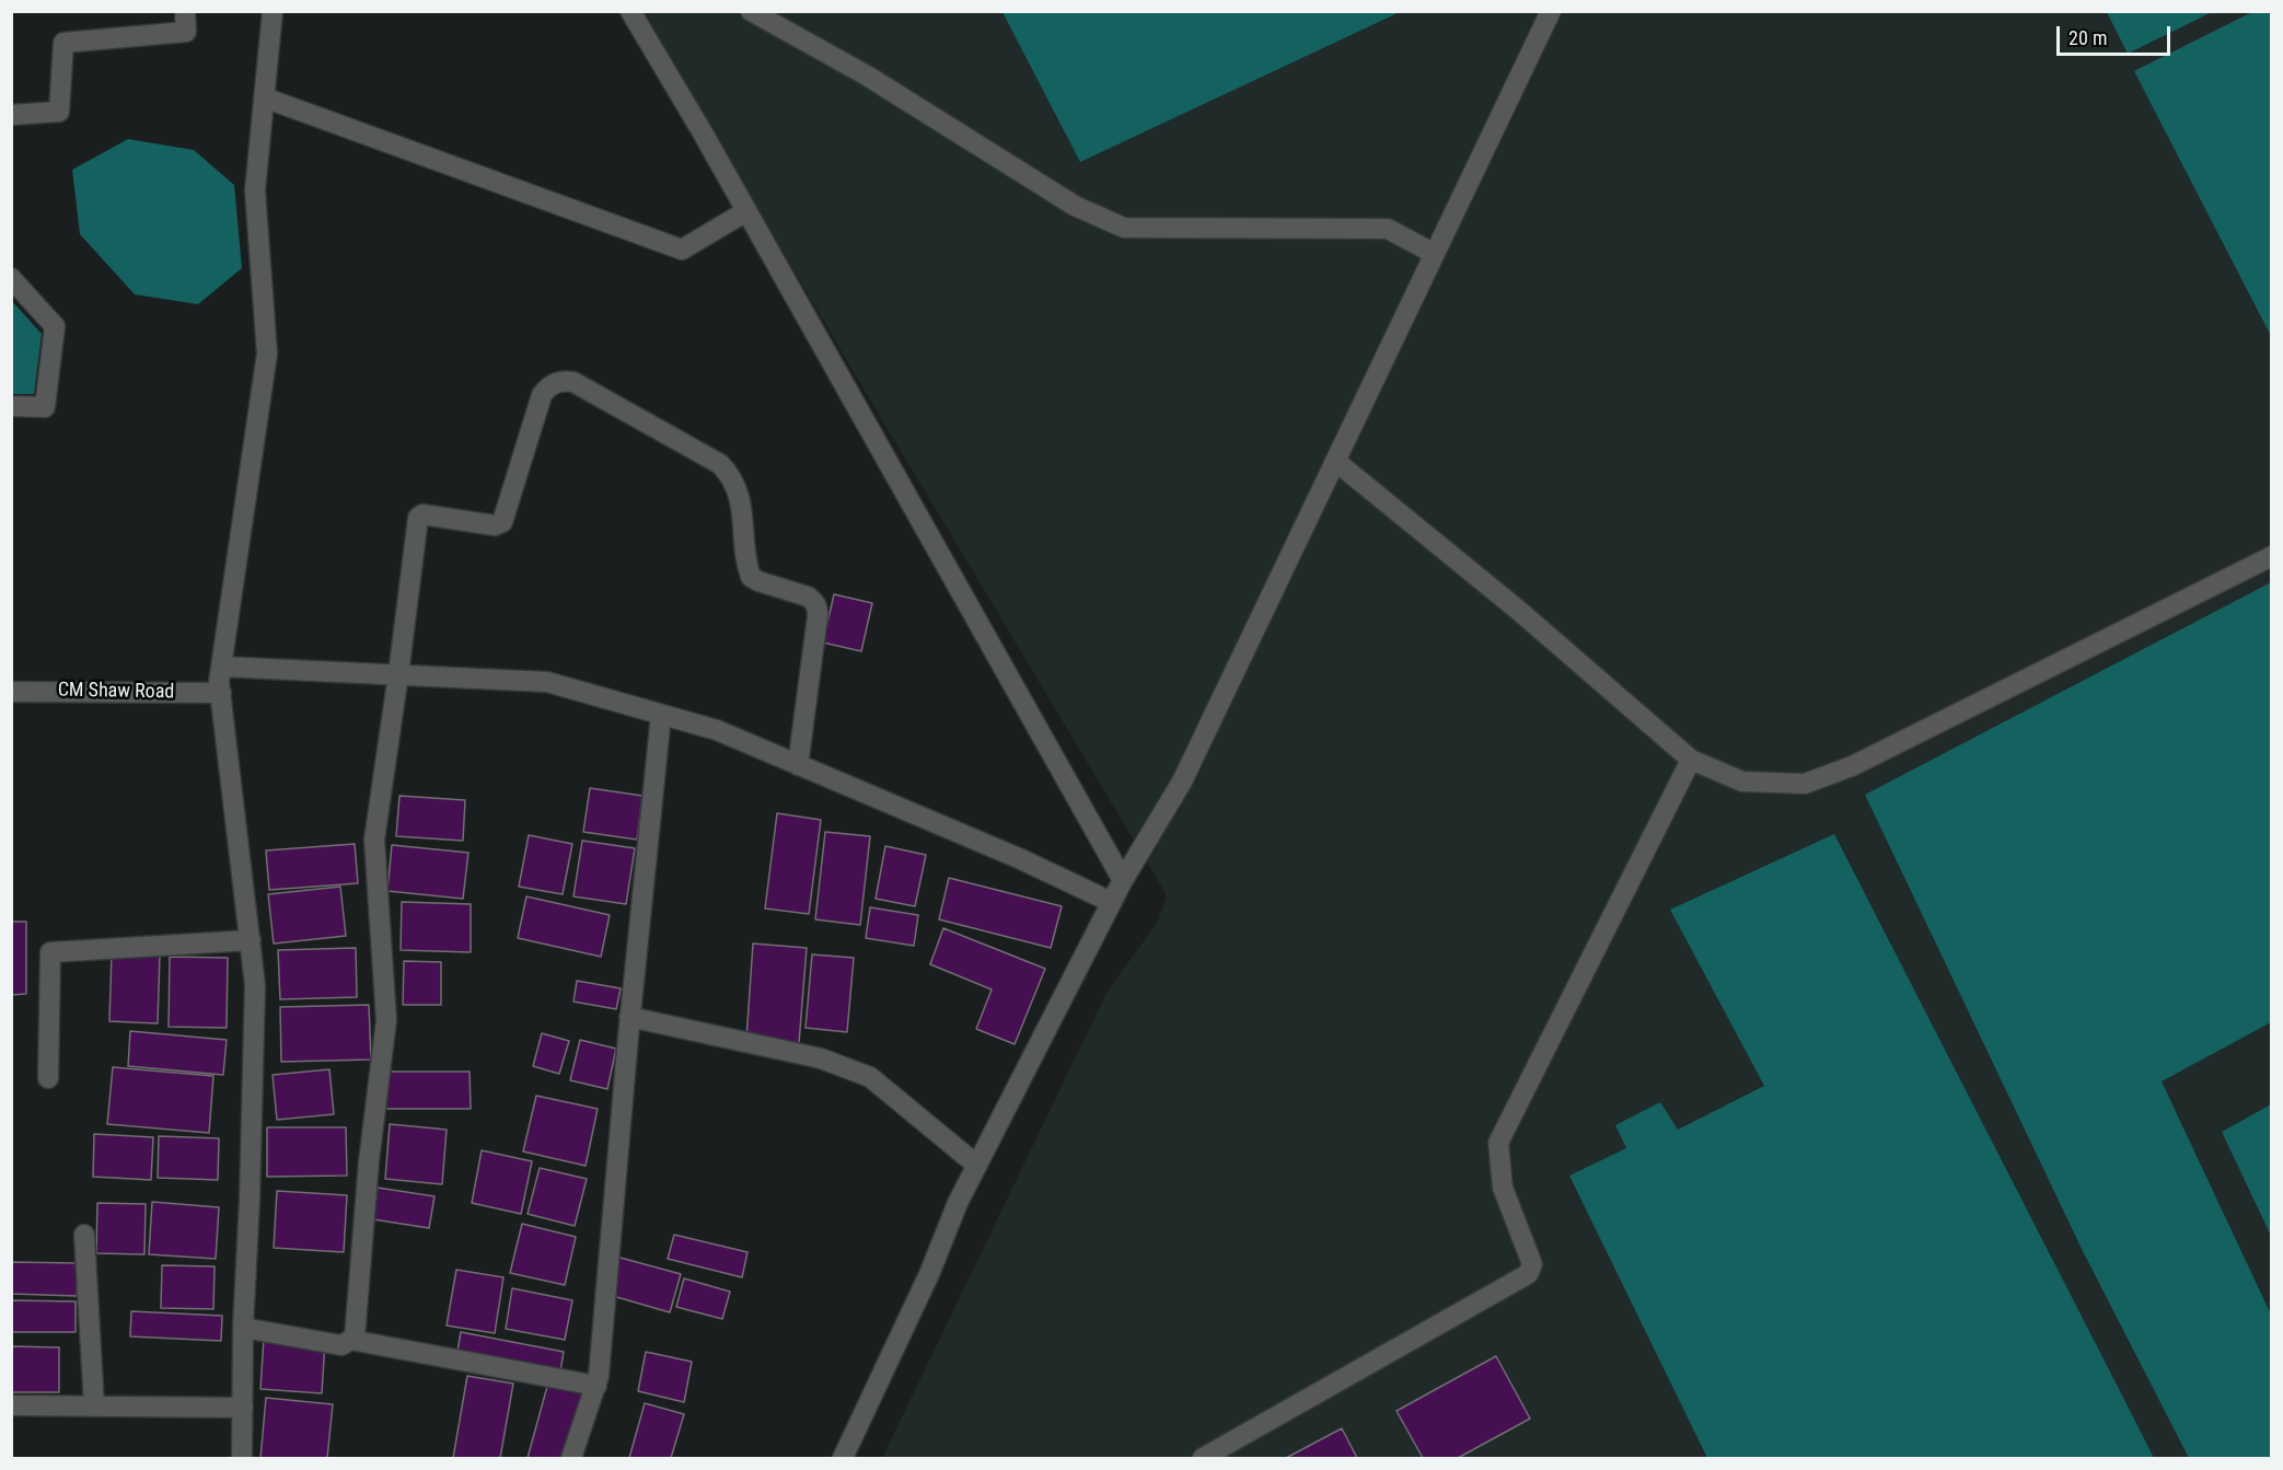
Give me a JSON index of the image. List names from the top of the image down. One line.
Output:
{"streets":{"street":["CM Shaw Road"]},"scale_bar":"20 m"}
